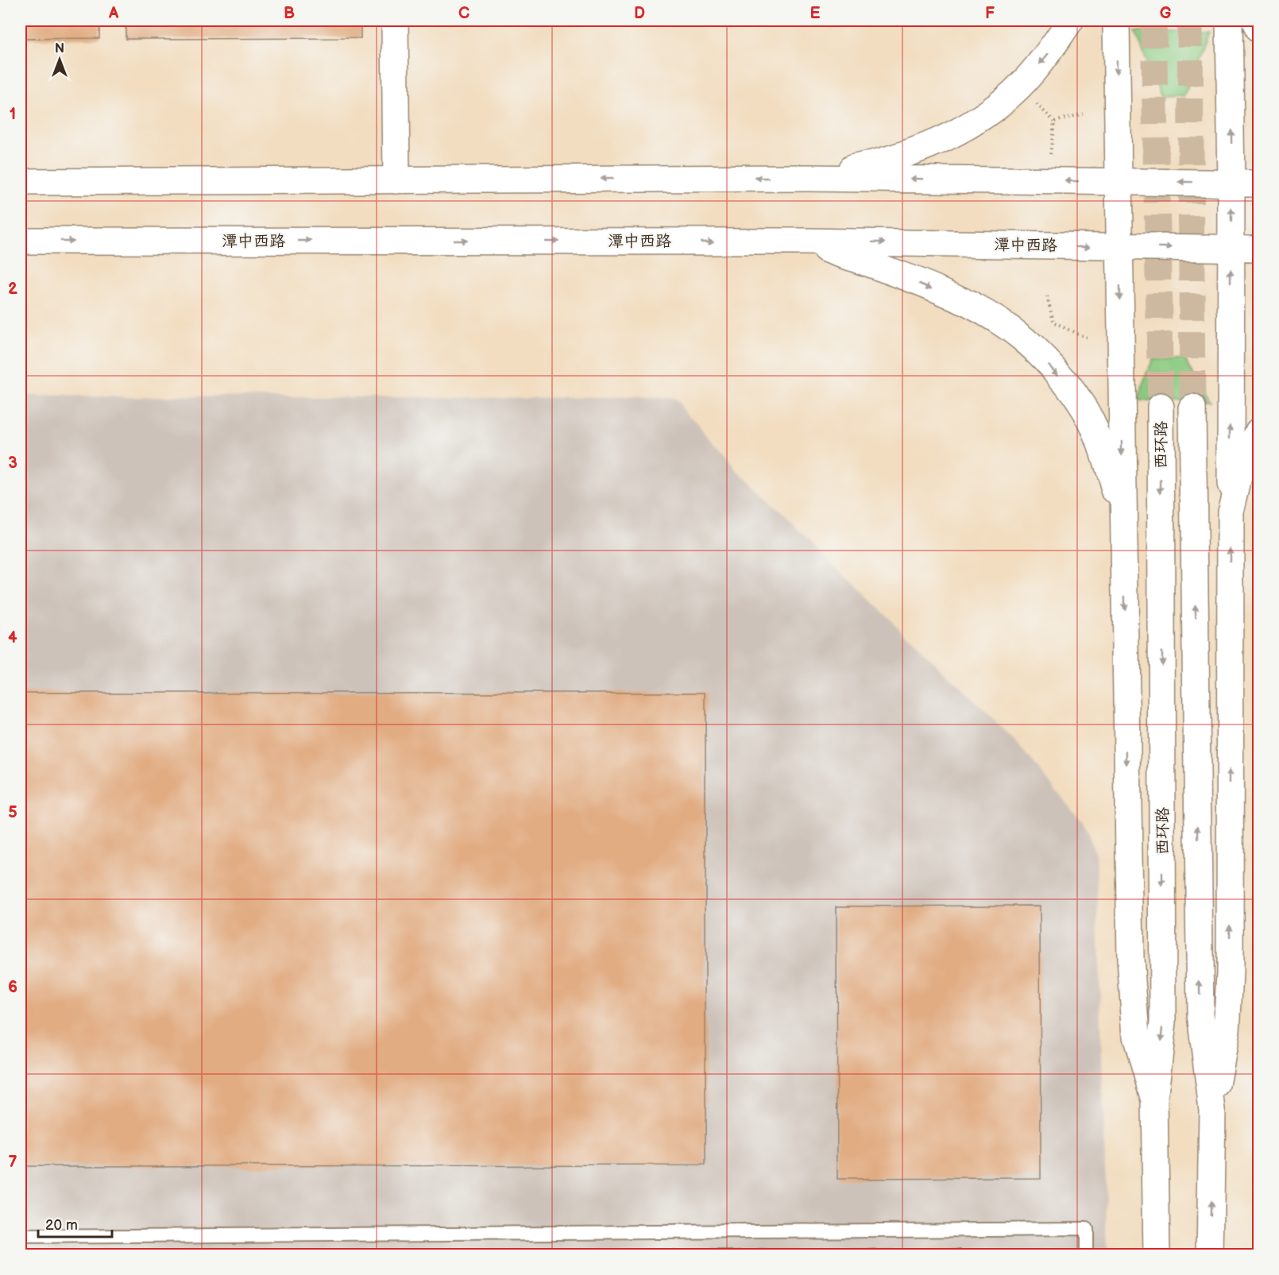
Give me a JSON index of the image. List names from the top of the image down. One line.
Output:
{"streets":{"main road":["潭中西路","西环路"]},"scale_bar":"20 m","north":"top","grid":{"columns":["A","B","C","D","E","F","G"],"rows":["1","2","3","4","5","6","7"]}}
